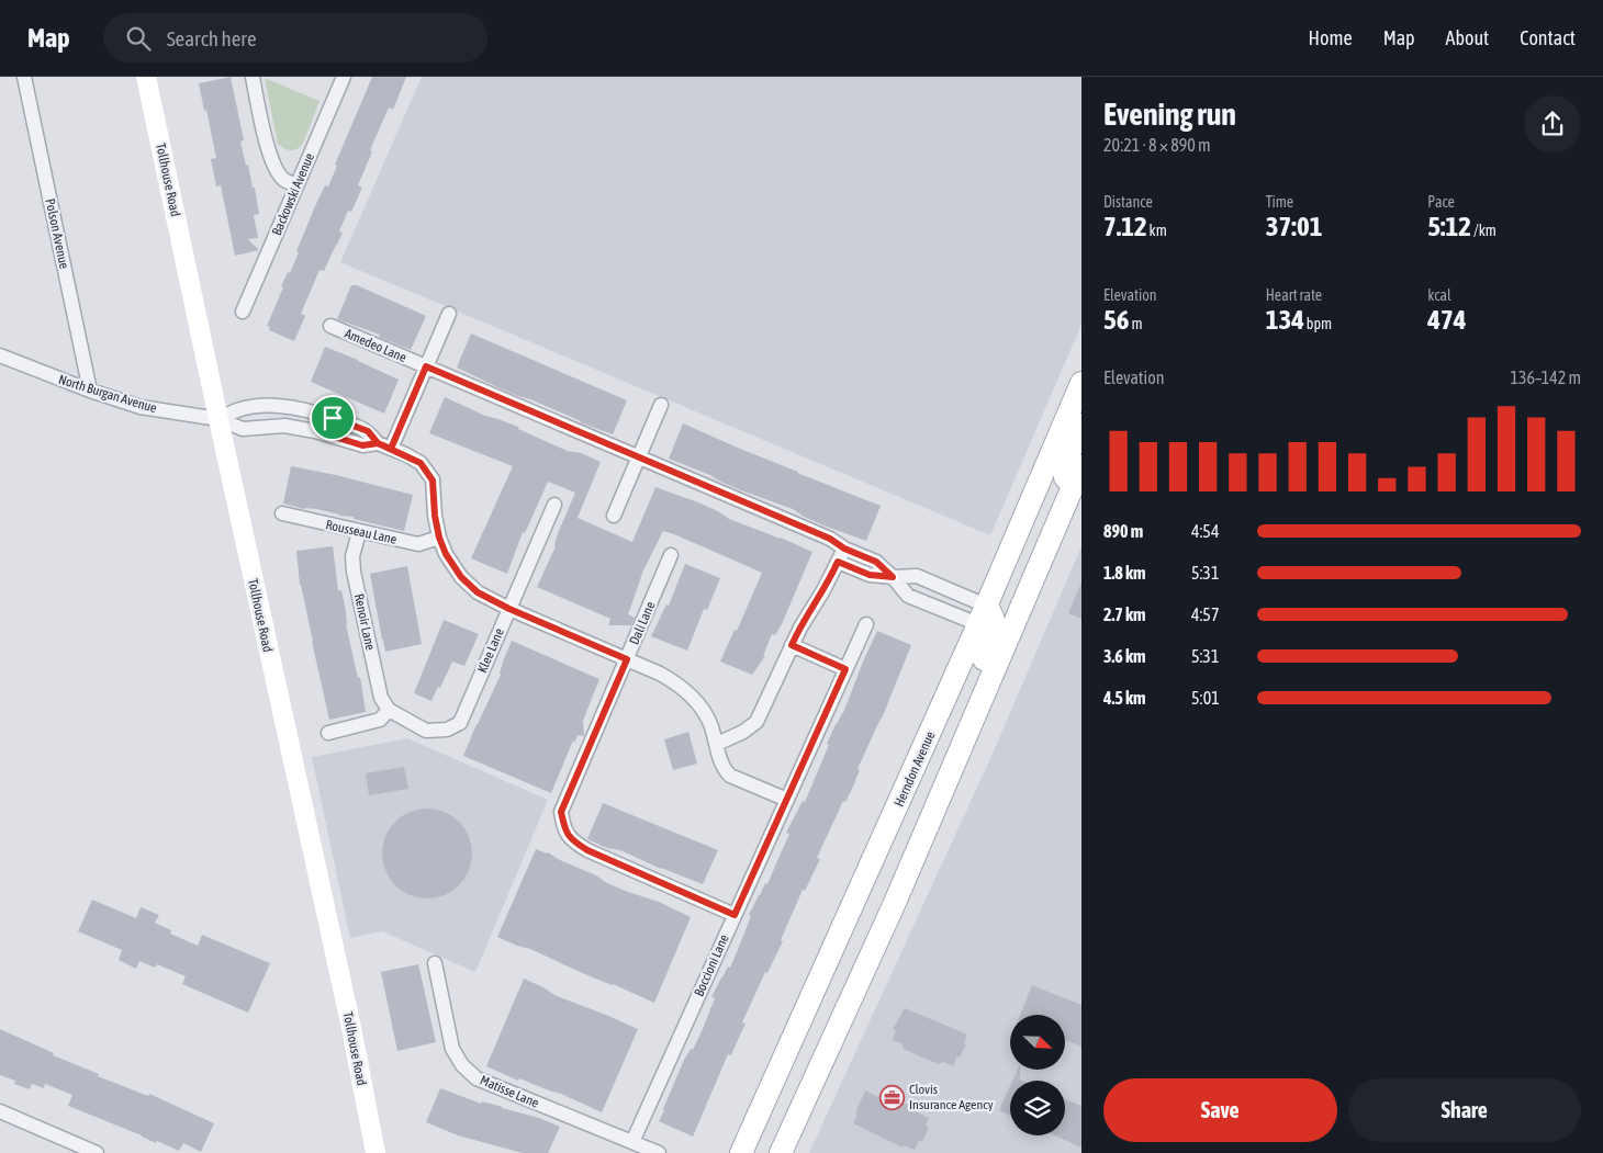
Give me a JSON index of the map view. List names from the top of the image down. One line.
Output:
{"streets":{"main road":["Herndon Avenue"],"street":["Tollhouse Road","Backowski Avenue","Polson Avenue","Amedeo Lane","North Burgan Avenue","Rousseau Lane","Renoir Lane","Dali Lane","Klee Lane","Boccioni Lane","Matisse Lane"]},"crossings":[["Tollhouse Road","North Burgan Avenue"],["Polson Avenue","North Burgan Avenue"],["Amedeo Lane","Herndon Avenue"],["Rousseau Lane","Renoir Lane"],["Renoir Lane","Klee Lane"],["Dali Lane","Boccioni Lane"],["Boccioni Lane","Matisse Lane"]],"places":{"office":["Clovis Insurance Agency"]},"north":"bottom right","page":{"header":"Map","search":"Search here","nav":["Home","Map","About","Contact"],"heading":["Evening run","20:21 · 8 × 890 m"],"stats":[["Distance","7.12 km"],["Time","37:01"],["Pace","5:12 /km"],["Elevation","56 m"],["Heart rate","134 bpm"],["kcal","474"]],"chart":["Elevation","136–142 m"],"list":[{"name":"890 m","note":"4:54"},{"name":"1.8 km","note":"5:31"},{"name":"2.7 km","note":"4:57"},{"name":"3.6 km","note":"5:31"},{"name":"4.5 km","note":"5:01"}],"buttons":["Save","Share"]}}
